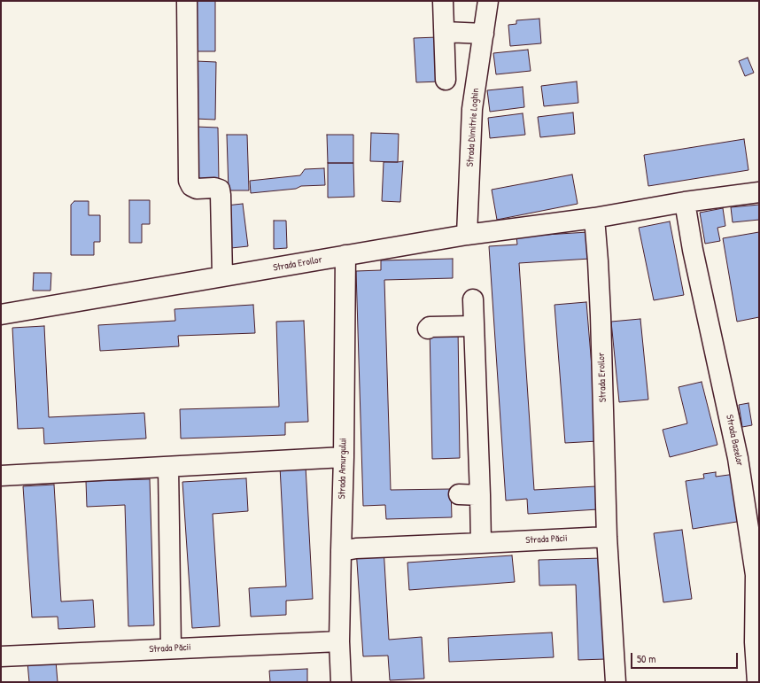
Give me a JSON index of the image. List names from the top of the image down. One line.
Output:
{"streets":{"street":["Strada Dimitrie Loghin","Strada Eroilor","Strada Bazelor","Strada Amurgului","Strada Păcii"]},"crossings":[["Strada Dimitrie Loghin","Strada Eroilor"],["Strada Eroilor","Strada Bazelor"],["Strada Eroilor","Strada Amurgului"],["Strada Eroilor","Strada Păcii"],["Strada Amurgului","Strada Păcii"]],"scale_bar":"50 m"}
